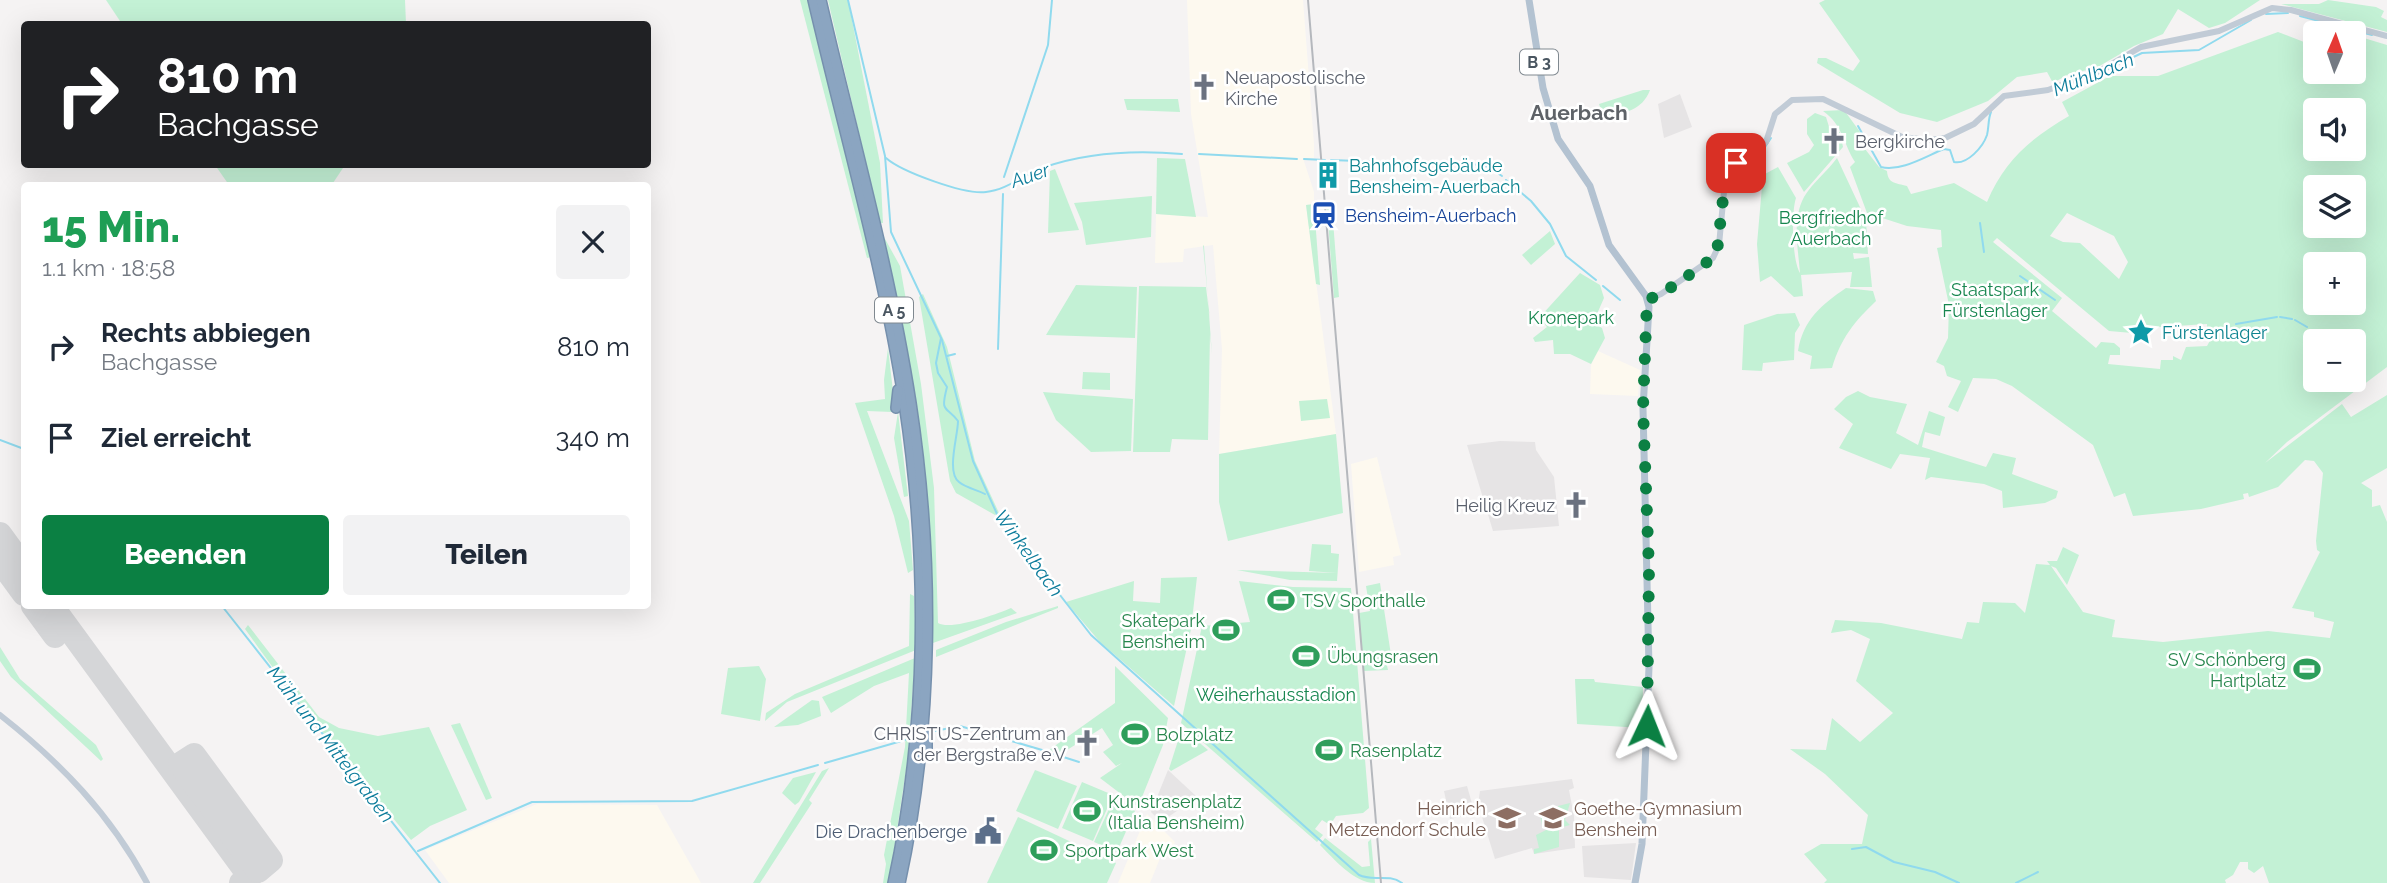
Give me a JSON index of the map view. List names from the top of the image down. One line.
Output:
{"streets":{"highway":["A 5"],"main road":["B 3"]},"districts":["Auerbach"],"water":["Mühlbach","Auer","Winkelbach","Mühl und Mittelgraben"],"parks":["Bergfriedhof Auerbach","Staatspark Fürstenlager","Kronepark","Weiherhausstadion"],"places":{"church":["Neuapostolische Kirche","Bergkirche","Heilig Kreuz","CHRISTUS-Zentrum an der Bergstraße e.V"],"building":["Bahnhofsgebäude Bensheim-Auerbach"],"station":["Bensheim-Auerbach"],"place":["Fürstenlager"],"sports":["TSV Sporthalle","Skatepark Bensheim","Übungsrasen","SV Schönberg Hartplatz","Bolzplatz","Rasenplatz","Kunstrasenplatz (Italia Bensheim)","Sportpark West"],"school or university":["Heinrich Metzendorf Schule","Goethe-Gymnasium Bensheim"],"public building":["Die Drachenberge"]},"north":"top","page":{"map_buttons":["+","−"],"turn":["810 m","Bachgasse"],"heading":["15 Min.","1.1 km · 18:58"],"list":[{"name":"Rechts abbiegen","note":"Bachgasse","value":"810 m"},{"name":"Ziel erreicht","value":"340 m"}],"buttons":["Beenden","Teilen"]}}
